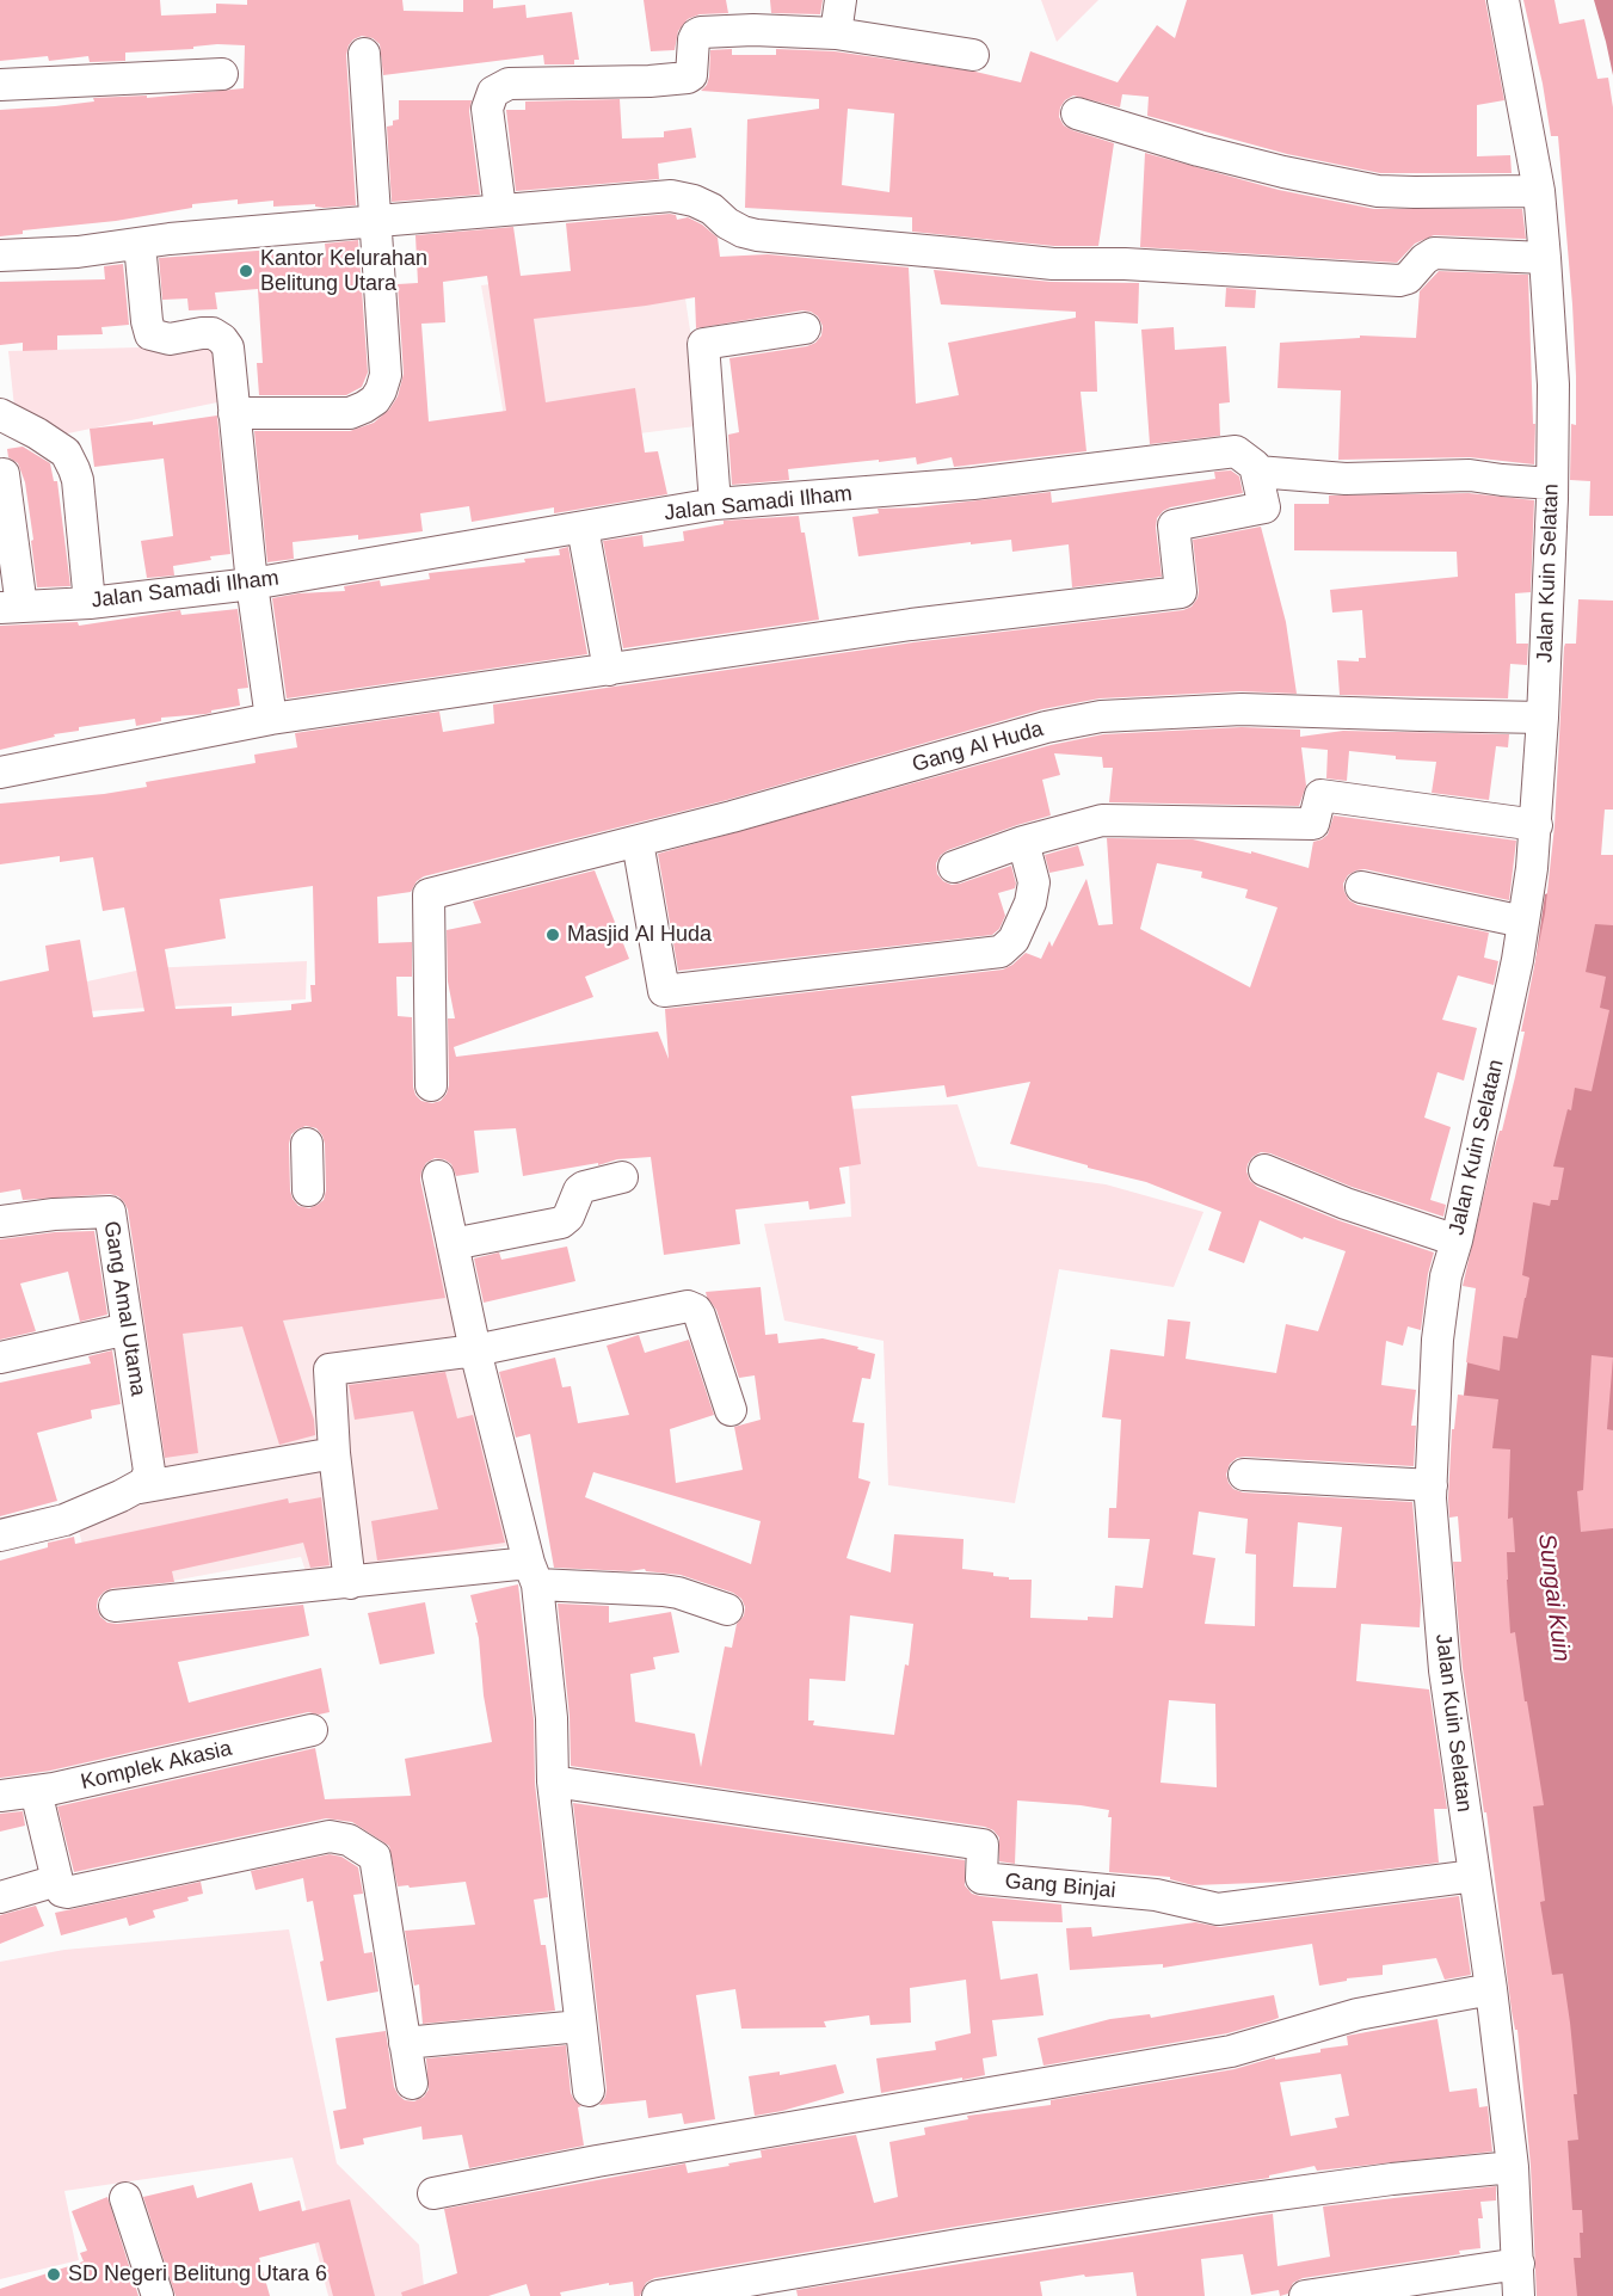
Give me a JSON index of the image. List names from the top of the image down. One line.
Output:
{"streets":{"street":["Jalan Samadi Ilham","Jalan Kuin Selatan","Gang Al Huda","Gang Amal Utama","Komplek Akasia","Gang Binjai"]},"crossings":[["Jalan Kuin Selatan","Gang Al Huda"],["Jalan Kuin Selatan","Gang Binjai"]],"water":["Sungai Kuin"],"places":["Kantor Kelurahan Belitung Utara","Masjid Al Huda","SD Negeri Belitung Utara 6"]}
